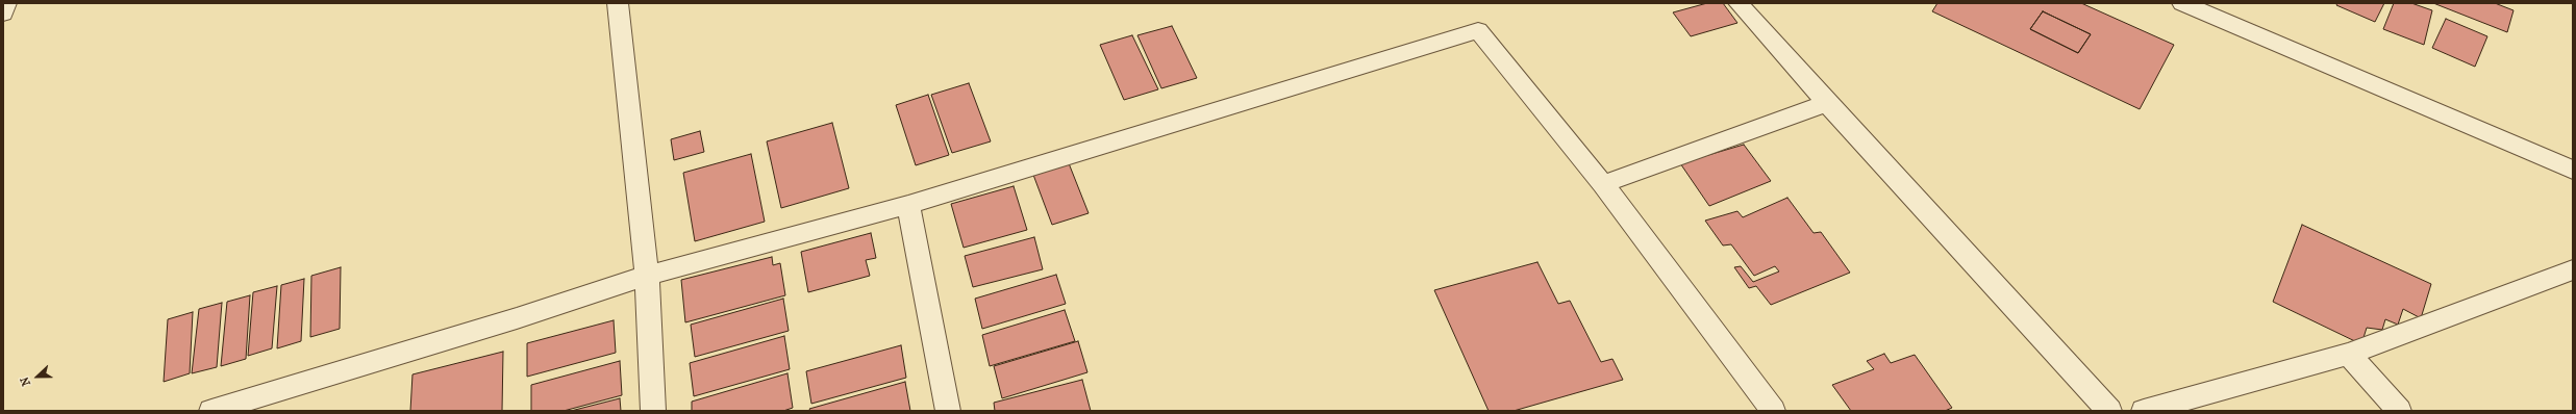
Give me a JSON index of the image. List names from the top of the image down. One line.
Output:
{"north":"left"}
